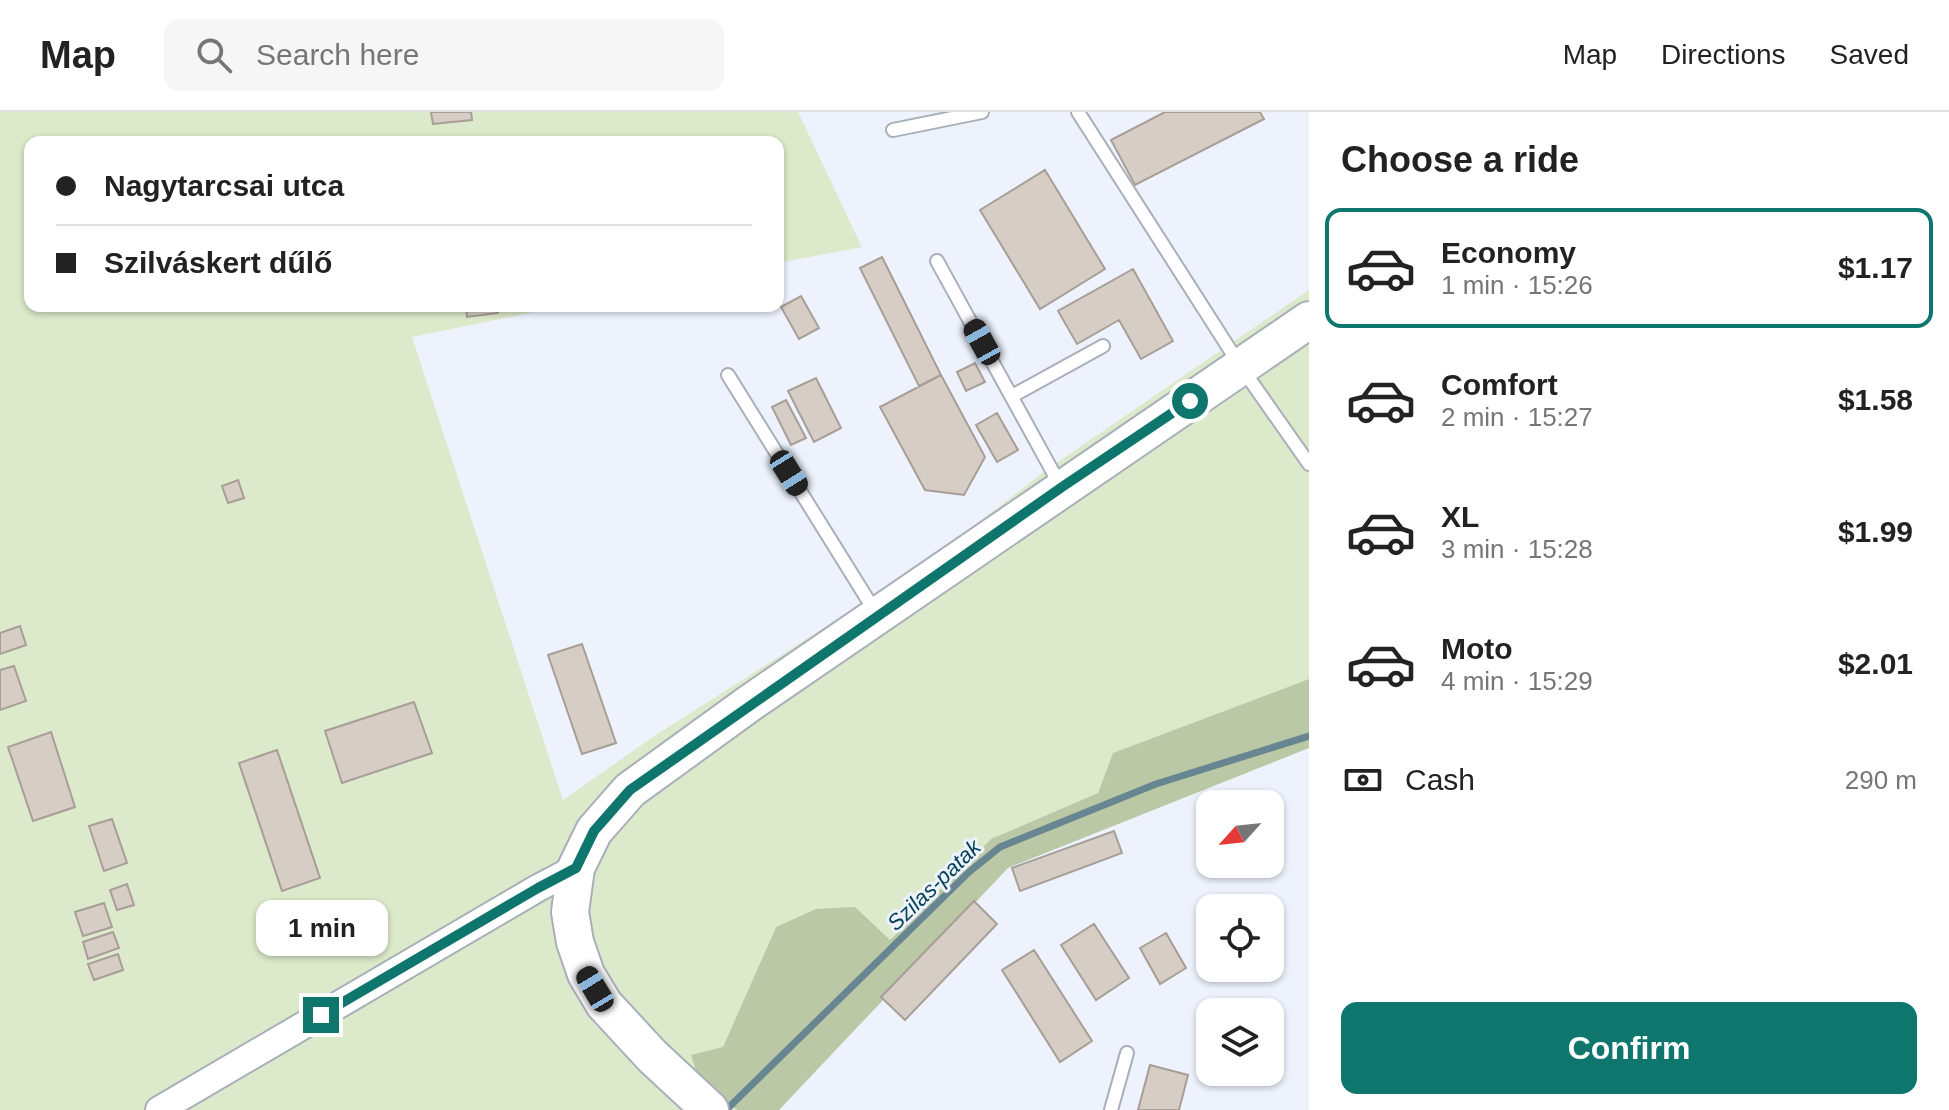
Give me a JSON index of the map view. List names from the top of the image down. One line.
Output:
{"water":["Szilas-patak"],"north":"bottom left","page":{"header":"Map","search":"Search here","nav":["Map","Directions","Saved"],"heading":"Choose a ride","banner":["Nagytarcsai utca","Szilváskert dűlő"],"list":[{"name":"Economy","note":"1 min · 15:26","value":"$1.17"},{"name":"Comfort","note":"2 min · 15:27","value":"$1.58"},{"name":"XL","note":"3 min · 15:28","value":"$1.99"},{"name":"Moto","note":"4 min · 15:29","value":"$2.01"}],"pay":["Cash","290 m"],"bubble":"1 min","buttons":"Confirm"}}
